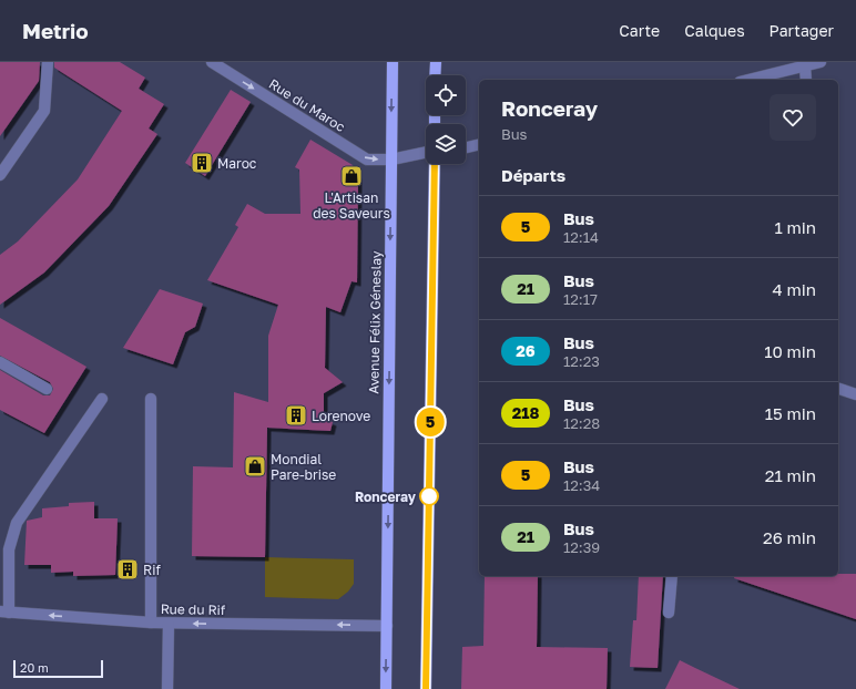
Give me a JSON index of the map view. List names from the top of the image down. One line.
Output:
{"streets":{"main road":["Avenue Félix Géneslay"],"street":["Rue du Maroc","Rue du Rif"]},"crossings":[["Rue du Maroc","Avenue Félix Géneslay"],["Avenue Félix Géneslay","Rue du Rif"]],"one_way":["Rue du Maroc","Rue du Rif"],"places":{"building":["Maroc","Lorenove","Rif"],"shop":["L'Artisan des Saveurs","Mondial Pare-brise"],"other":["Ronceray"]},"lines":["bus line 5"],"scale_bar":"20 m","page":{"header":"Metrio","nav":["Carte","Calques","Partager"],"on_map":"5","heading":[["Ronceray","Bus"],"Départs"],"list":[{"mark":"5","name":"Bus","note":"12:14","value":"1 min"},{"mark":"21","name":"Bus","note":"12:17","value":"4 min"},{"mark":"26","name":"Bus","note":"12:23","value":"10 min"},{"mark":"218","name":"Bus","note":"12:28","value":"15 min"},{"mark":"5","name":"Bus","note":"12:34","value":"21 min"},{"mark":"21","name":"Bus","note":"12:39","value":"26 min"}],"scale":"20 m"}}
